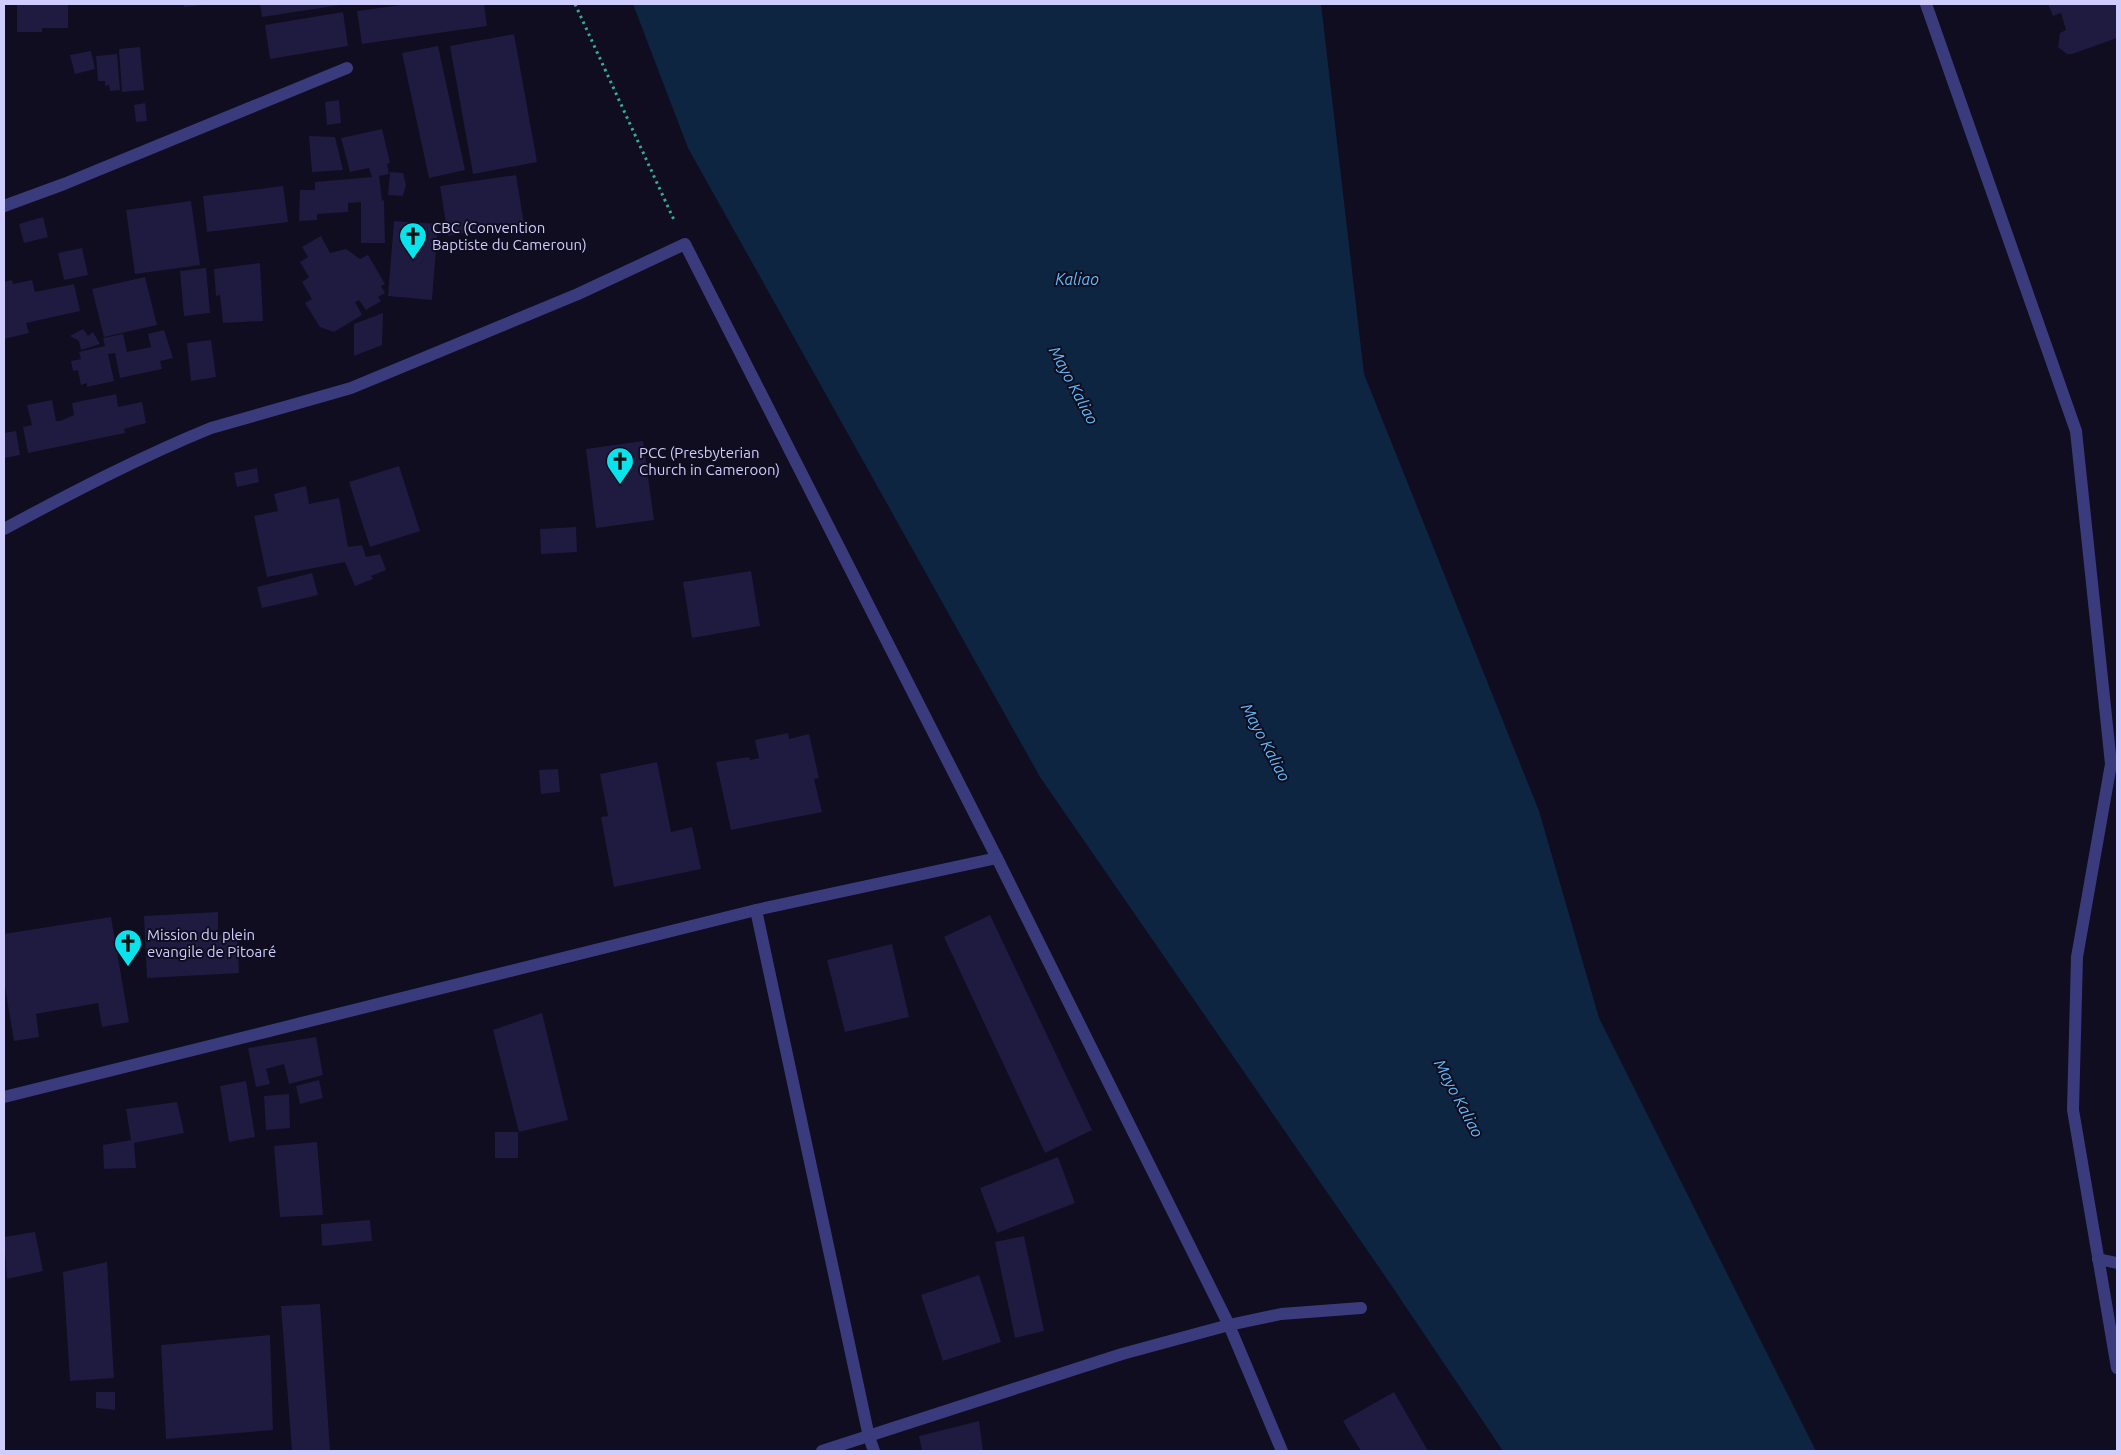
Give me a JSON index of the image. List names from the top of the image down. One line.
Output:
{"water":["Kaliao","Mayo Kaliao"],"places":{"church":["CBC (Convention Baptiste du Cameroun)","PCC (Presbyterian Church in Cameroon)","Mission du plein evangile de Pitoaré"]}}
